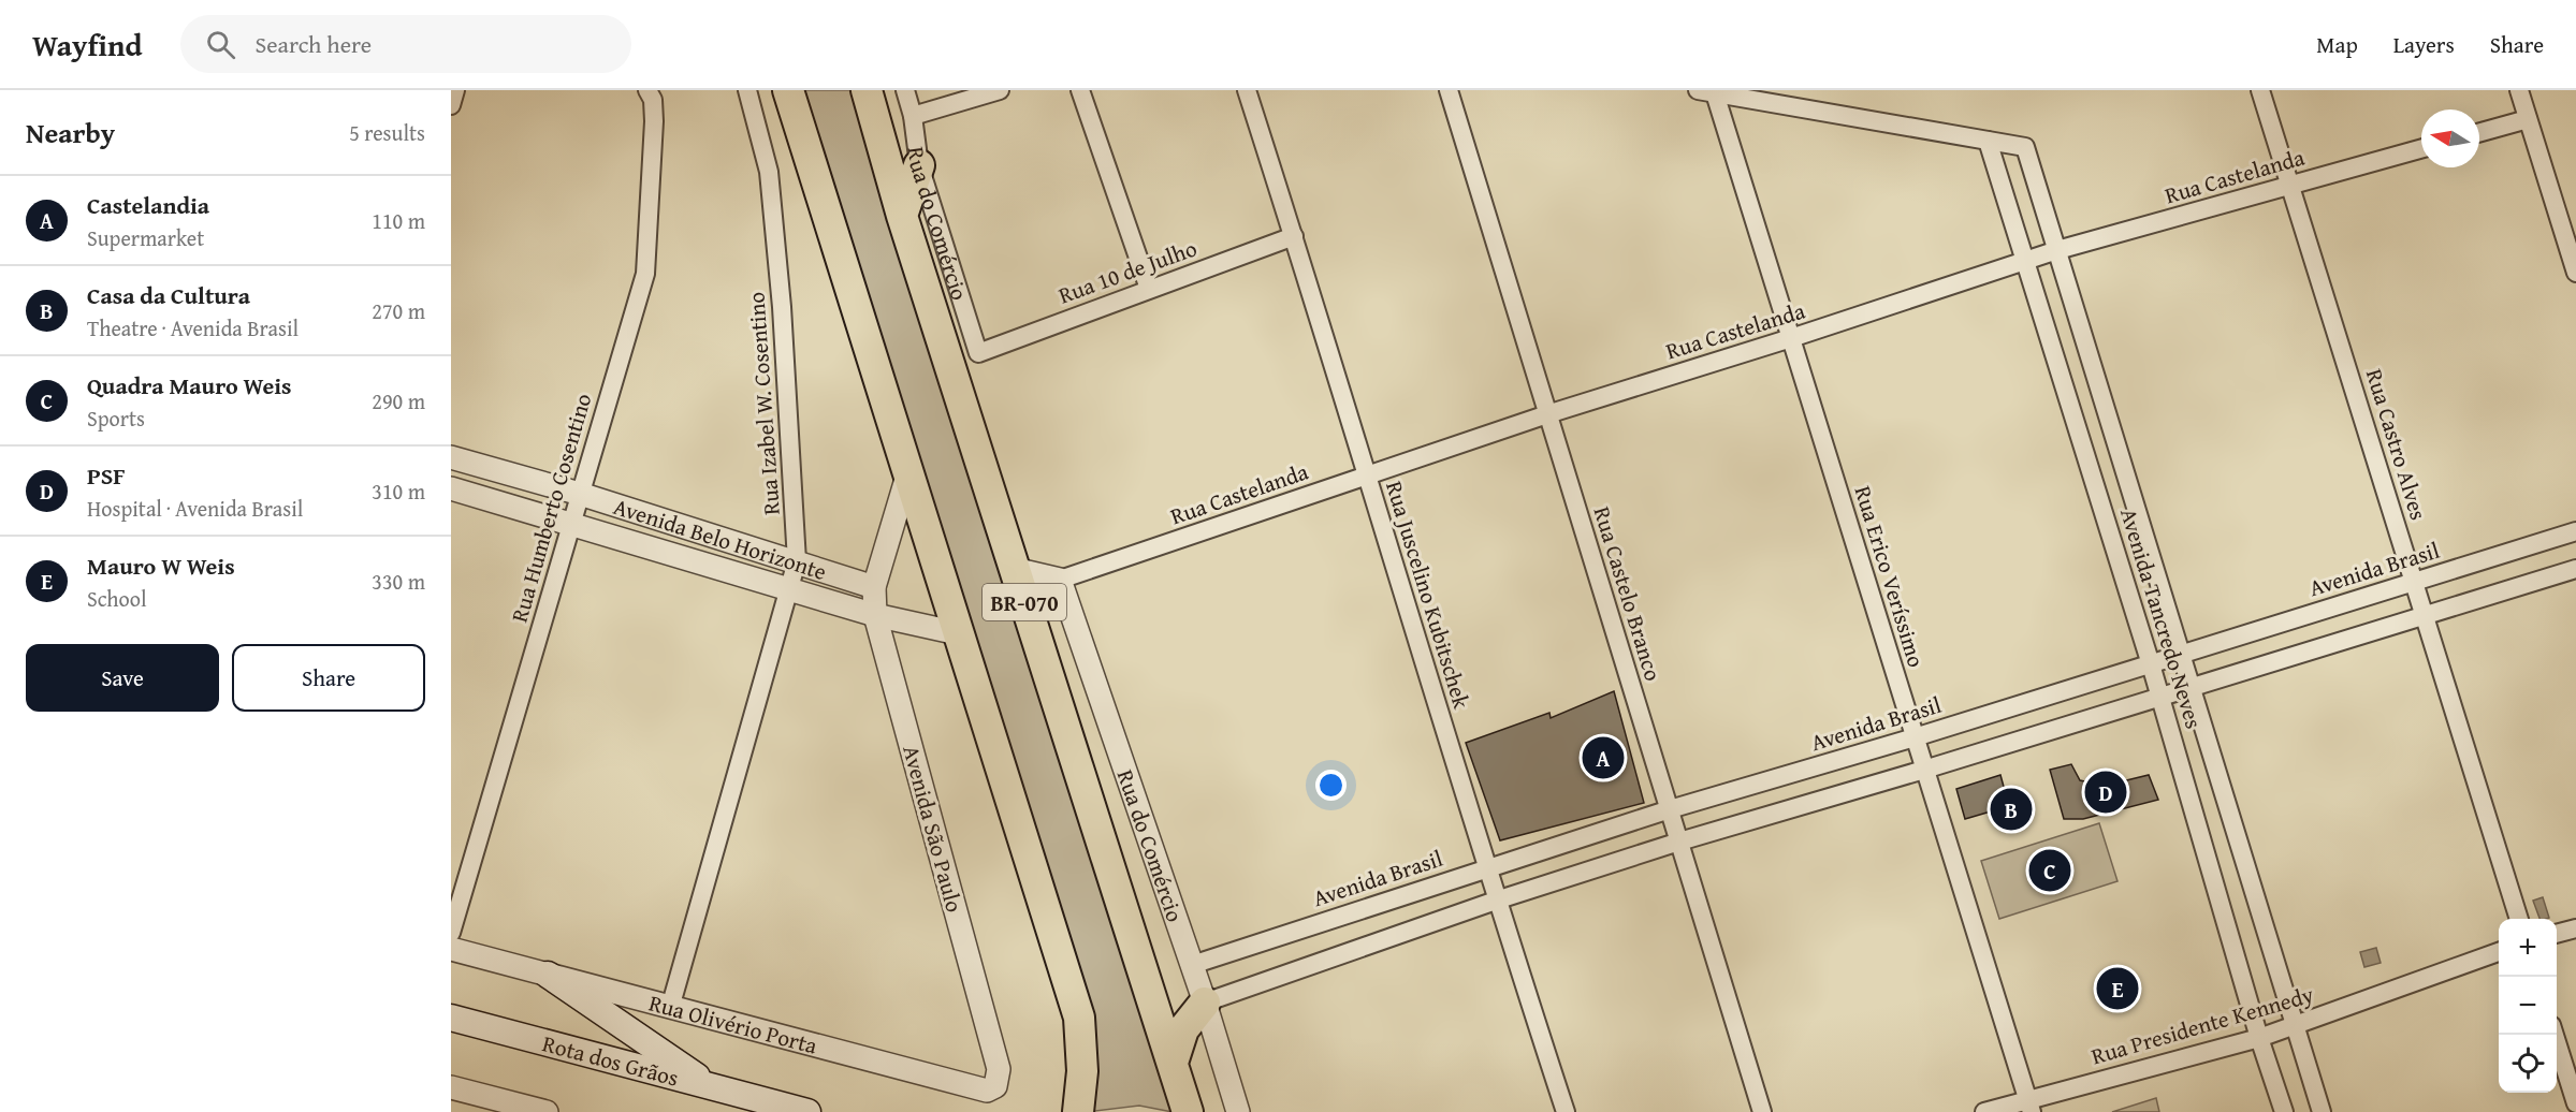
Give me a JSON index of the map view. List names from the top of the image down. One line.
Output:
{"streets":{"highway":["BR-070"],"main road":["Rota dos Grãos"],"street":["Rua Castelanda","Rua do Comércio","Rua 10 de Julho","Rua Izabel W. Cosentino","Rua Castro Alves","Rua Humberto Cosentino","Avenida Belo Horizonte","Avenida Brasil","Rua Erico Veríssimo","Rua Castelo Branco","Rua Juscelino Kubitschek","Avenida Tancredo Neves","Avenida São Paulo","Rua Olivério Porta","Rua Presidente Kennedy"]},"crossings":[["Rua Castelanda","Rua do Comércio"],["Rua Castelanda","Rua Castro Alves"],["Rua Castelanda","Rua Erico Veríssimo"],["Rua Castelanda","Rua Castelo Branco"],["Rua Castelanda","Rua Juscelino Kubitschek"],["Rua Castelanda","Avenida Tancredo Neves"],["Rua do Comércio","Rua 10 de Julho"],["Rua do Comércio","Avenida Brasil"],["Rua 10 de Julho","Rua Juscelino Kubitschek"],["Rua Izabel W. Cosentino","Avenida Belo Horizonte"],["Rua Izabel W. Cosentino","Rua Olivério Porta"],["Rua Castro Alves","Avenida Brasil"],["Rua Humberto Cosentino","Avenida Belo Horizonte"],["Avenida Belo Horizonte","BR-070"],["Avenida Belo Horizonte","Avenida São Paulo"],["Avenida Brasil","Rua Erico Veríssimo"],["Avenida Brasil","Rua Castelo Branco"],["Avenida Brasil","Rua Juscelino Kubitschek"],["Avenida Brasil","Avenida Tancredo Neves"],["Rua Erico Veríssimo","Rua Presidente Kennedy"],["Avenida Tancredo Neves","Rua Presidente Kennedy"],["Avenida São Paulo","Rua Olivério Porta"]],"north":"left","page":{"header":"Wayfind","search":"Search here","nav":["Map","Layers","Share"],"heading":["Nearby","5 results"],"list":[{"mark":"A","name":"Castelandia","note":"Supermarket","value":"110 m"},{"mark":"B","name":"Casa da Cultura","note":"Theatre · Avenida Brasil","value":"270 m"},{"mark":"C","name":"Quadra Mauro Weis","note":"Sports","value":"290 m"},{"mark":"D","name":"PSF","note":"Hospital · Avenida Brasil","value":"310 m"},{"mark":"E","name":"Mauro W Weis","note":"School","value":"330 m"}],"buttons":["Save","Share"],"pins":["A","D","B","C","E"],"map_buttons":["+","−"]}}
